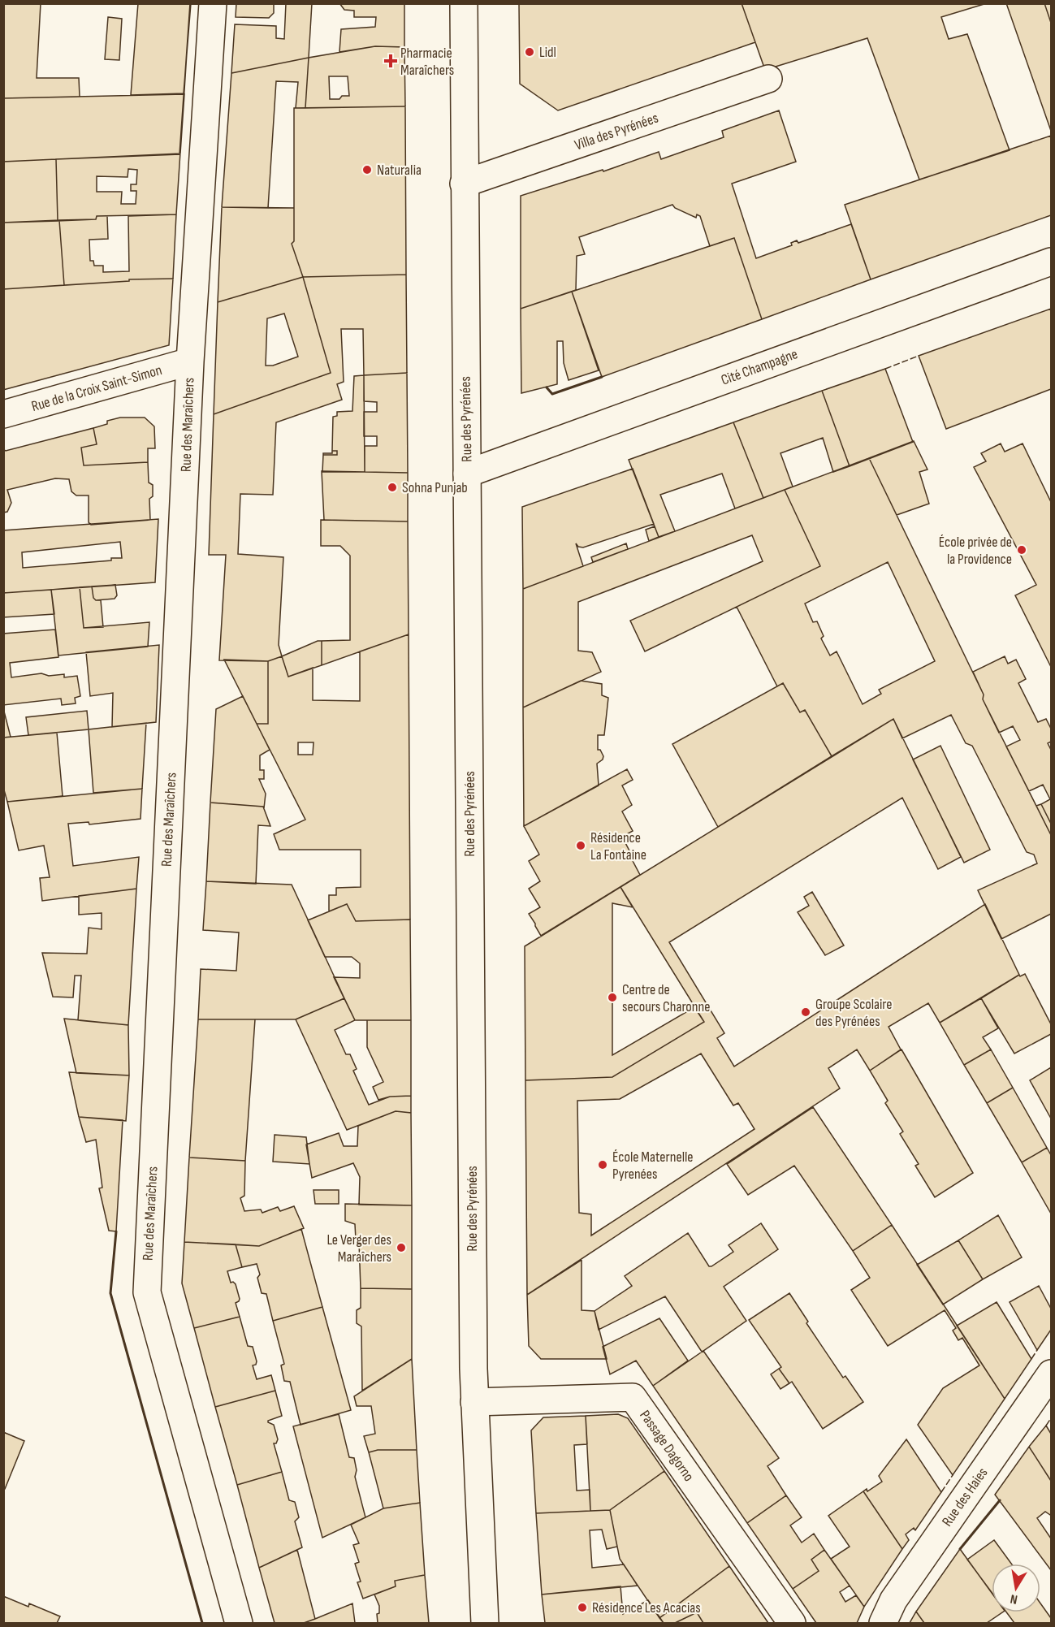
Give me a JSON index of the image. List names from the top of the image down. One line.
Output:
{"streets":{"street":["Villa des Pyrénées","Cité Champagne","Rue de la Croix Saint-Simon","Rue des Pyrénées","Rue des Maraîchers","Passage Dagorno","Rue des Haies"]},"crossings":[["Villa des Pyrénées","Rue des Pyrénées"],["Cité Champagne","Rue des Pyrénées"],["Rue de la Croix Saint-Simon","Rue des Maraîchers"],["Rue des Pyrénées","Passage Dagorno"]],"places":{"other":["Lidl","Naturalia","Sohna Punjab","École privée de la Providence","Résidence La Fontaine","Centre de secours Charonne","Groupe Scolaire des Pyrénées","École Maternelle Pyrenées","Le Verger des Maraîchers","Résidence Les Acacias"],"health":["Pharmacie Maraîchers"]},"north":"bottom"}
